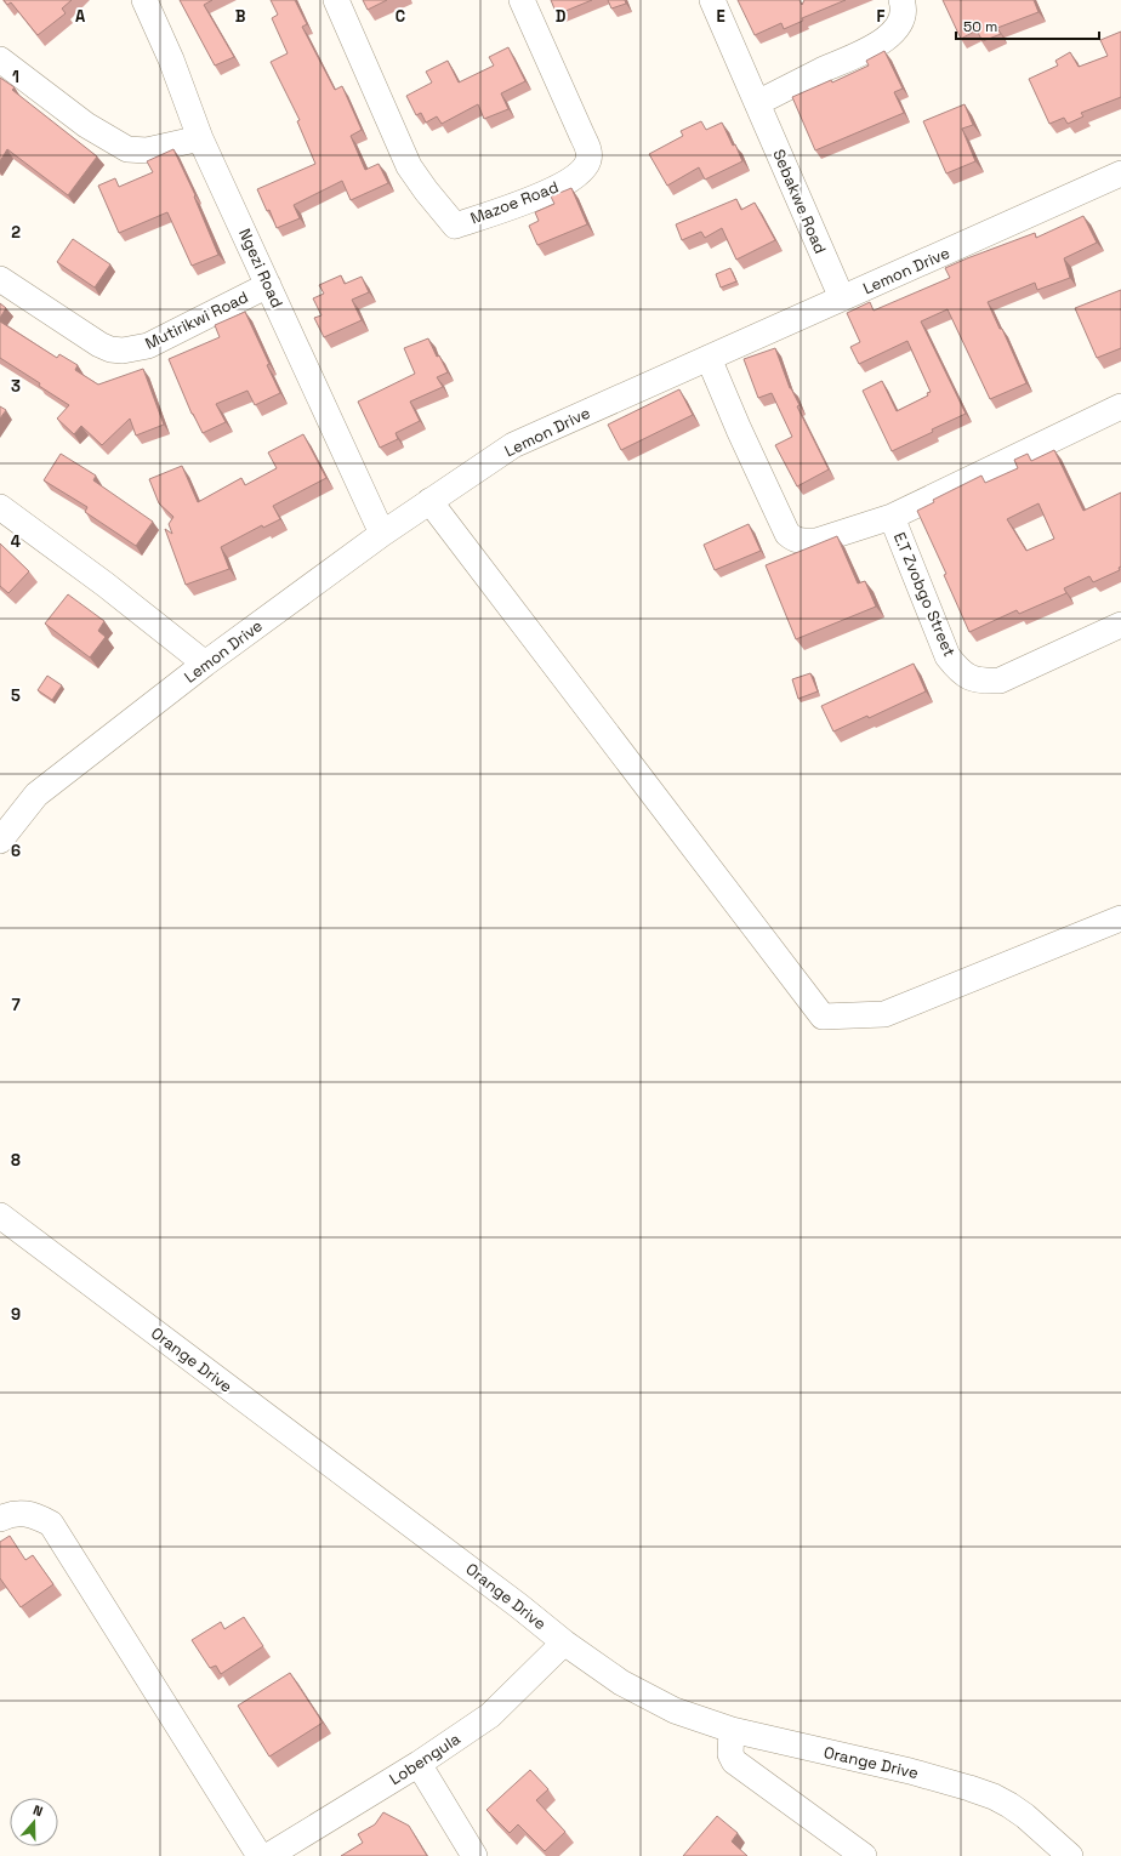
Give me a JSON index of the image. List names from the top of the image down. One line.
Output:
{"streets":{"street":["Sebakwe Road","Mazoe Road","Ngezi Road","Lemon Drive","Mutirikwi Road","E.T Zvobgo Street","Orange Drive","Lobengula"]},"crossings":[["Sebakwe Road","Lemon Drive"],["Ngezi Road","Lemon Drive"],["Ngezi Road","Mutirikwi Road"],["Orange Drive","Lobengula"]],"scale_bar":"50 m","north":"top","grid":{"columns":["A","B","C","D","E","F"],"rows":["1","2","3","4","5","6","7","8","9"]}}
